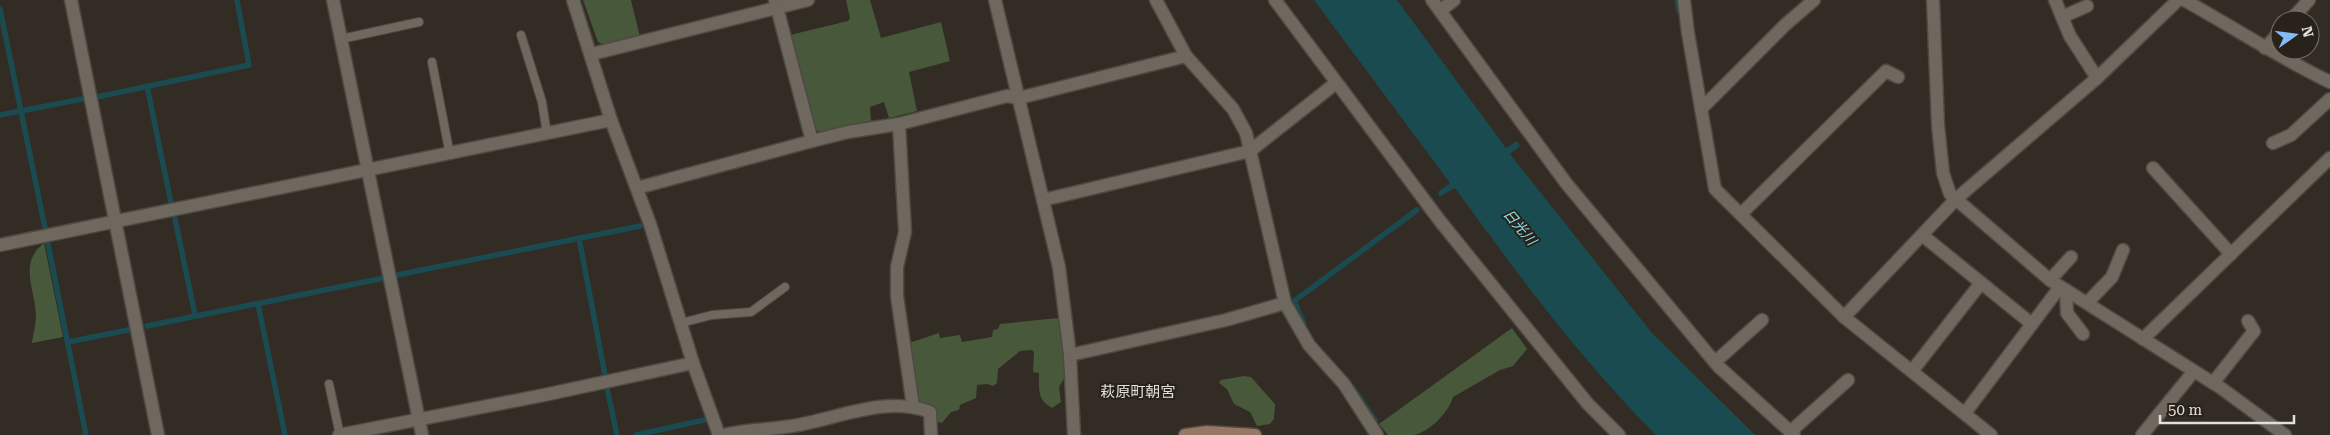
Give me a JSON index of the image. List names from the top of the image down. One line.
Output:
{"districts":["萩原町朝宮"],"water":["日光川"],"scale_bar":"50 m","north":"right"}
